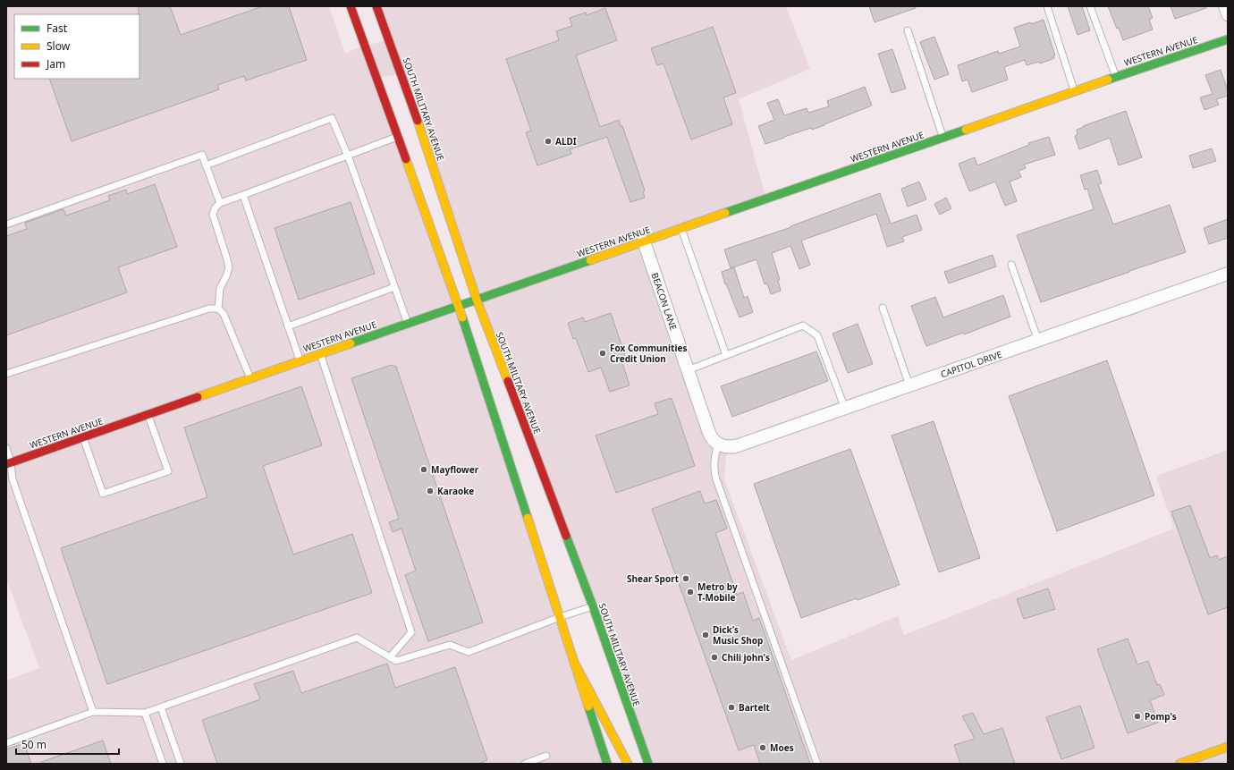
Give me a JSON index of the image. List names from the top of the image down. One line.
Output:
{"streets":{"main road":["WESTERN AVENUE","SOUTH MILITARY AVENUE"],"street":["BEACON LANE","CAPITOL DRIVE"]},"crossings":[["WESTERN AVENUE","SOUTH MILITARY AVENUE"],["WESTERN AVENUE","BEACON LANE"],["BEACON LANE","CAPITOL DRIVE"]],"places":["ALDI","Fox Communities Credit Union","Mayflower","Karaoke","Shear Sport","Metro by T-Mobile","Dick's Music Shop","Chili john's","Bartelt","Pomp's","Moes"],"legend":["Fast","Slow","Jam"],"scale_bar":"50 m"}
